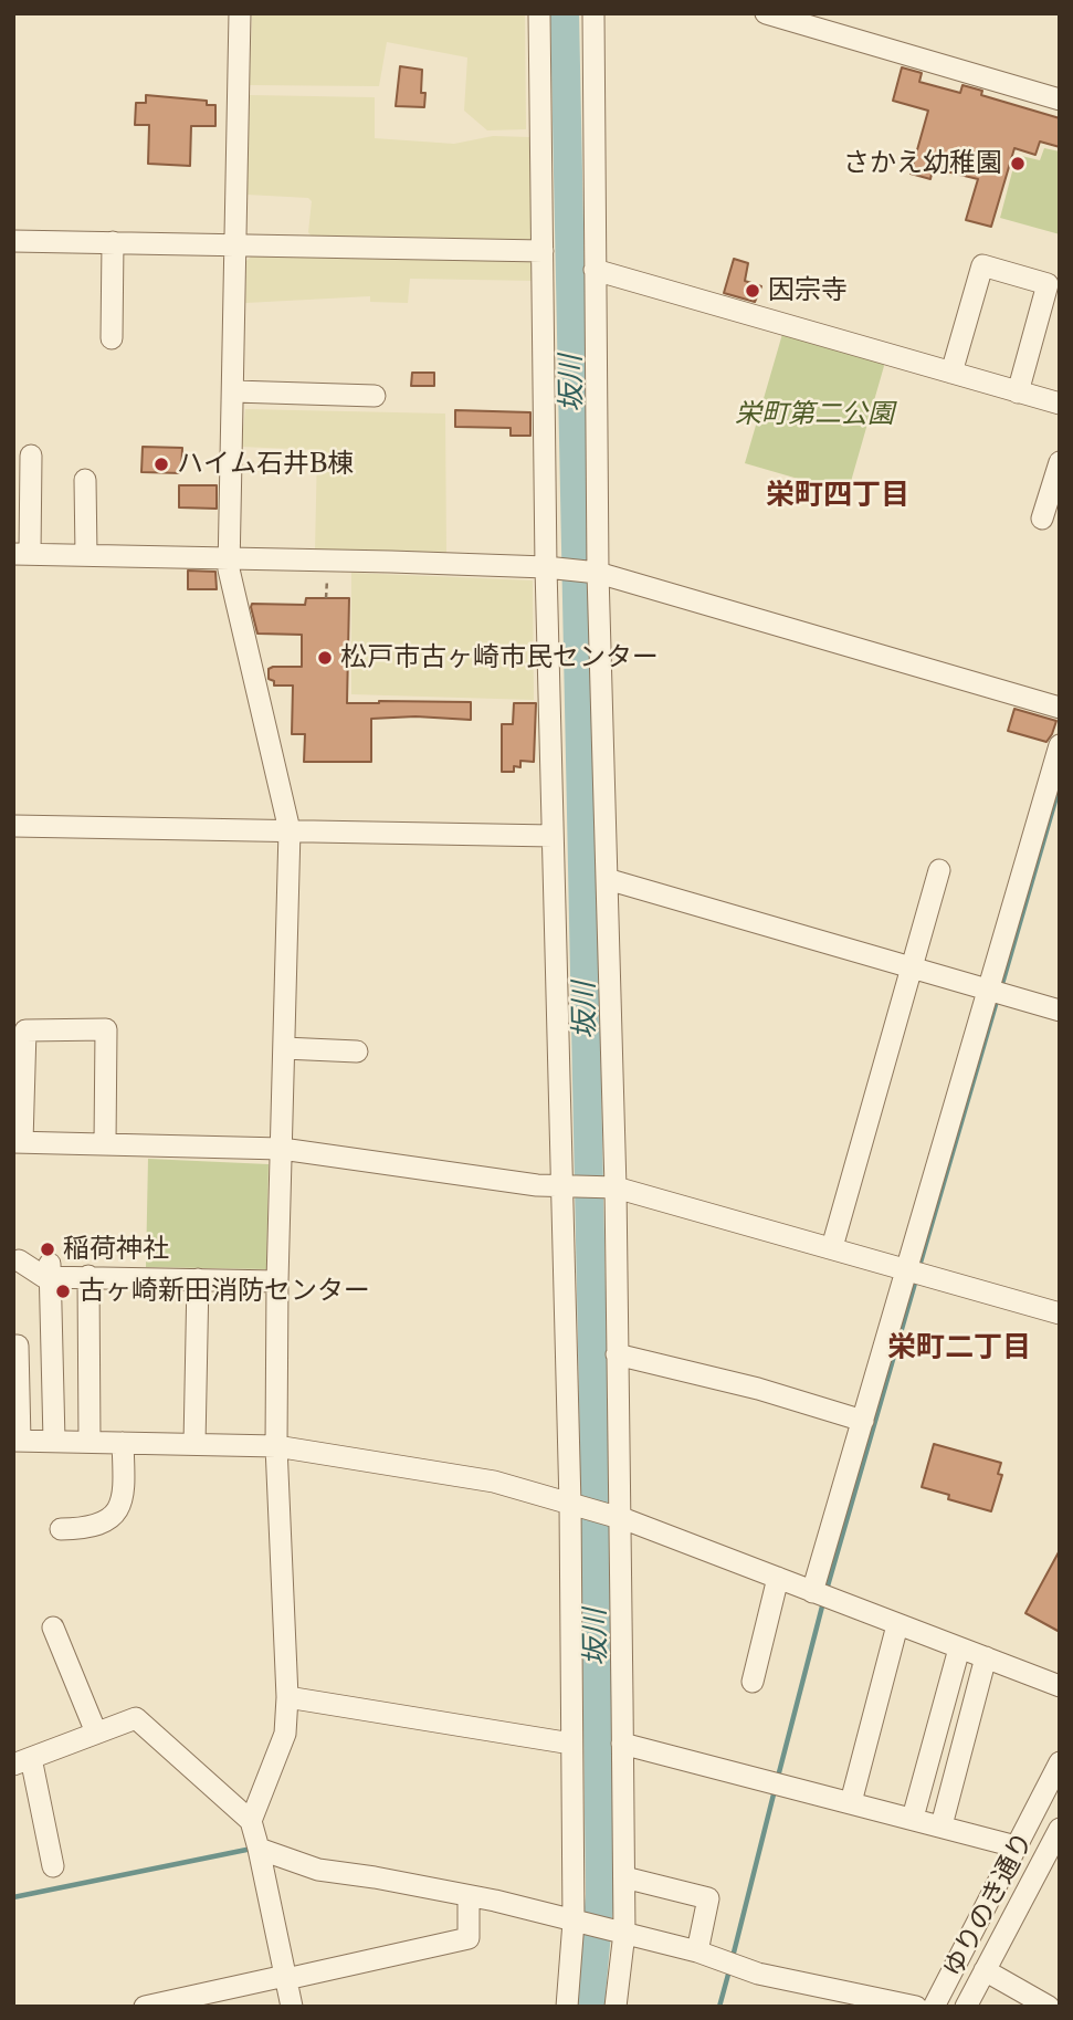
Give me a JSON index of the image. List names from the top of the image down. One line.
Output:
{"streets":{"street":["ゆりのき通り"]},"districts":["栄町四丁目","栄町二丁目"],"water":["坂川"],"parks":["栄町第二公園"],"places":["さかえ幼稚園","因宗寺","ハイム石井B棟","松戸市古ヶ崎市民センター","稲荷神社","古ヶ崎新田消防センター"]}
